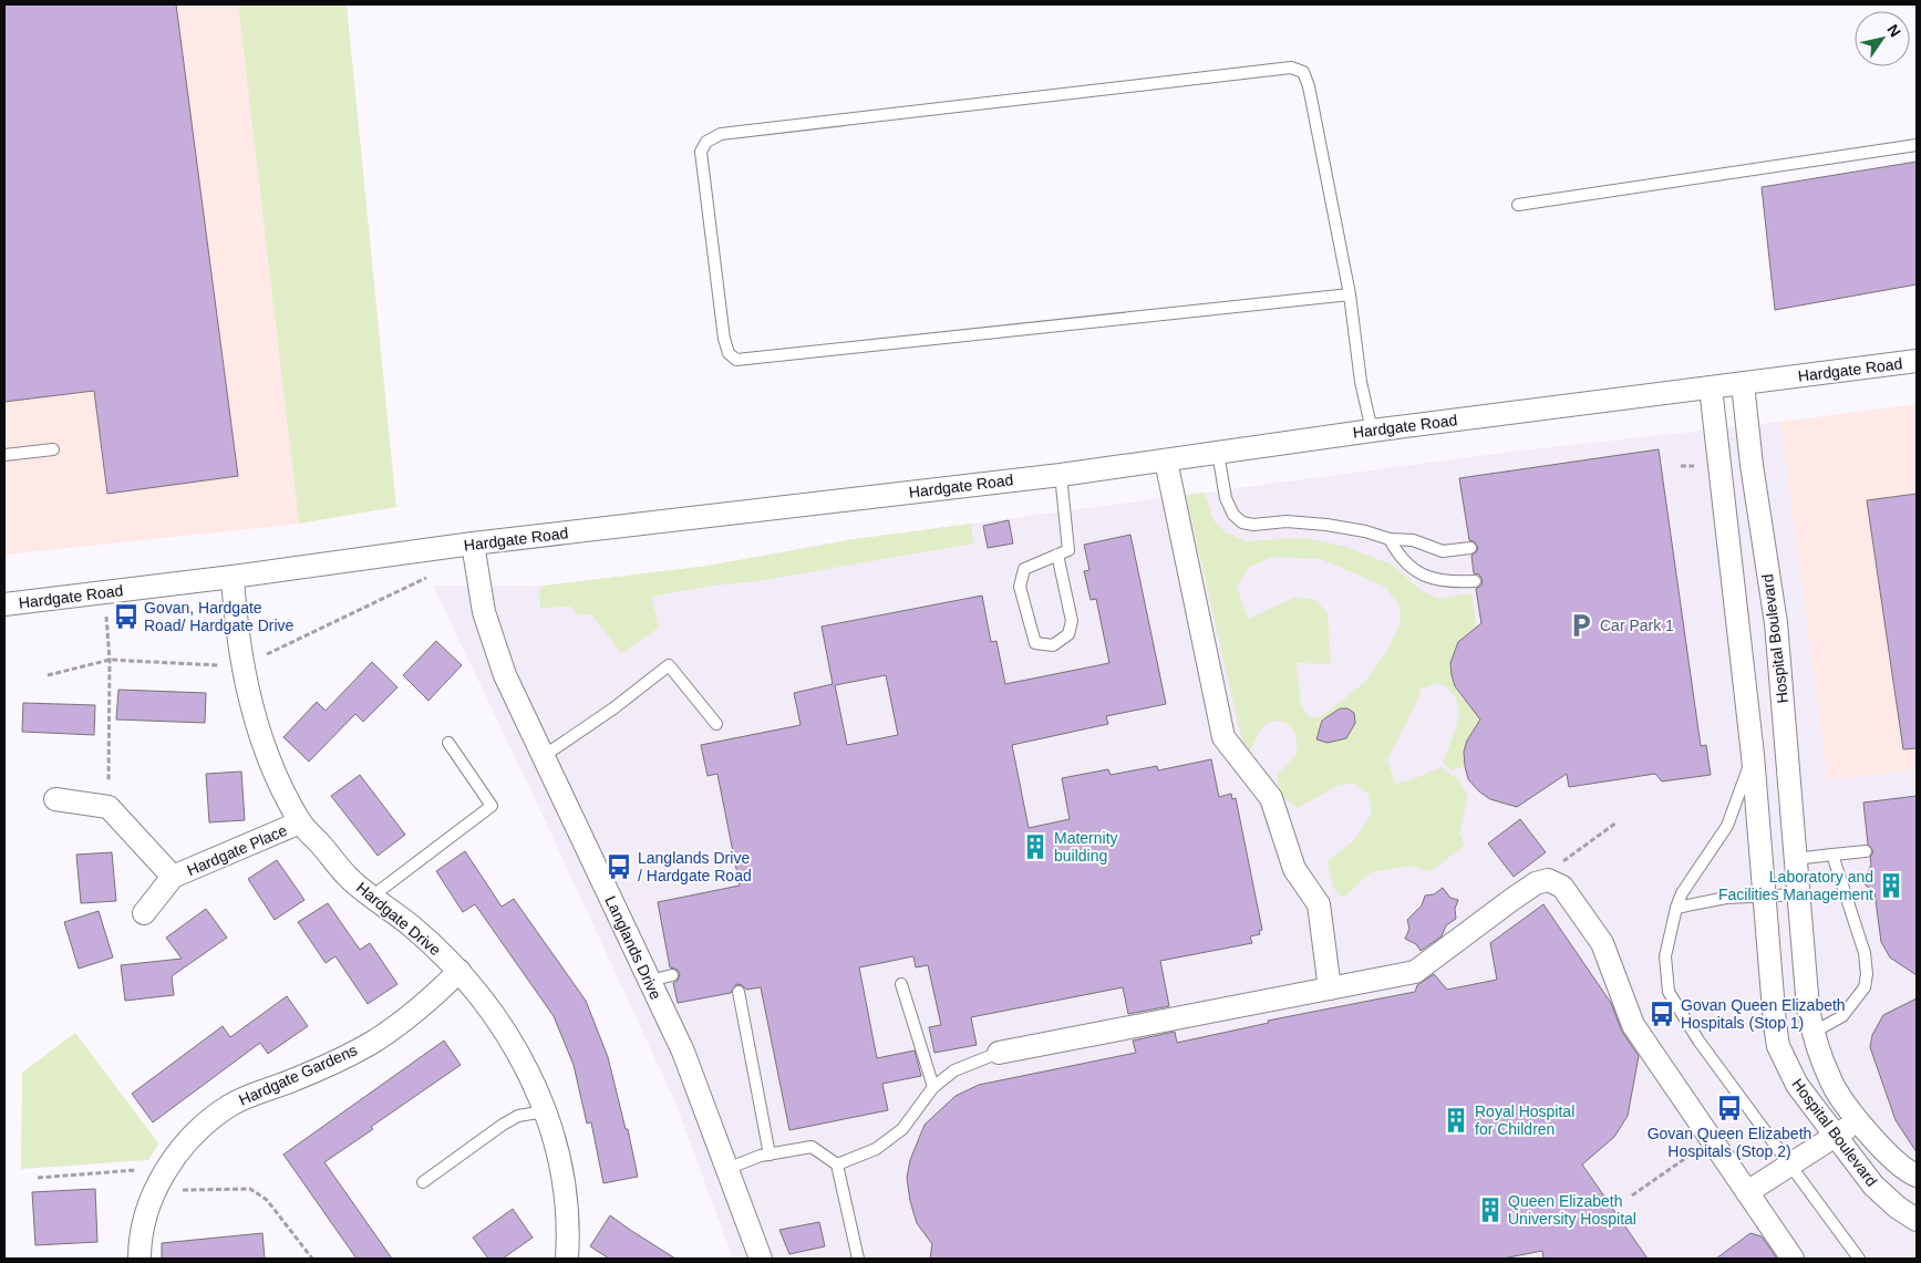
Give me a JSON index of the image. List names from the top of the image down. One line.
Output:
{"streets":{"street":["Hardgate Road","Hospital Boulevard","Hardgate Place","Hardgate Drive","Langlands Drive","Hardgate Gardens"]},"crossings":[["Hardgate Road","Hospital Boulevard"],["Hardgate Road","Hardgate Drive"],["Hardgate Road","Langlands Drive"],["Hardgate Place","Hardgate Drive"],["Hardgate Drive","Hardgate Gardens"]],"places":{"bus stop":["Govan, Hardgate Road/ Hardgate Drive","Langlands Drive / Hardgate Road","Govan Queen Elizabeth Hospitals (Stop 1)","Govan Queen Elizabeth Hospitals (Stop 2)"],"parking":["Car Park 1"],"building":["Maternity building","Laboratory and Facilities Management","Royal Hospital for Children","Queen Elizabeth University Hospital"]},"north":"top right"}
